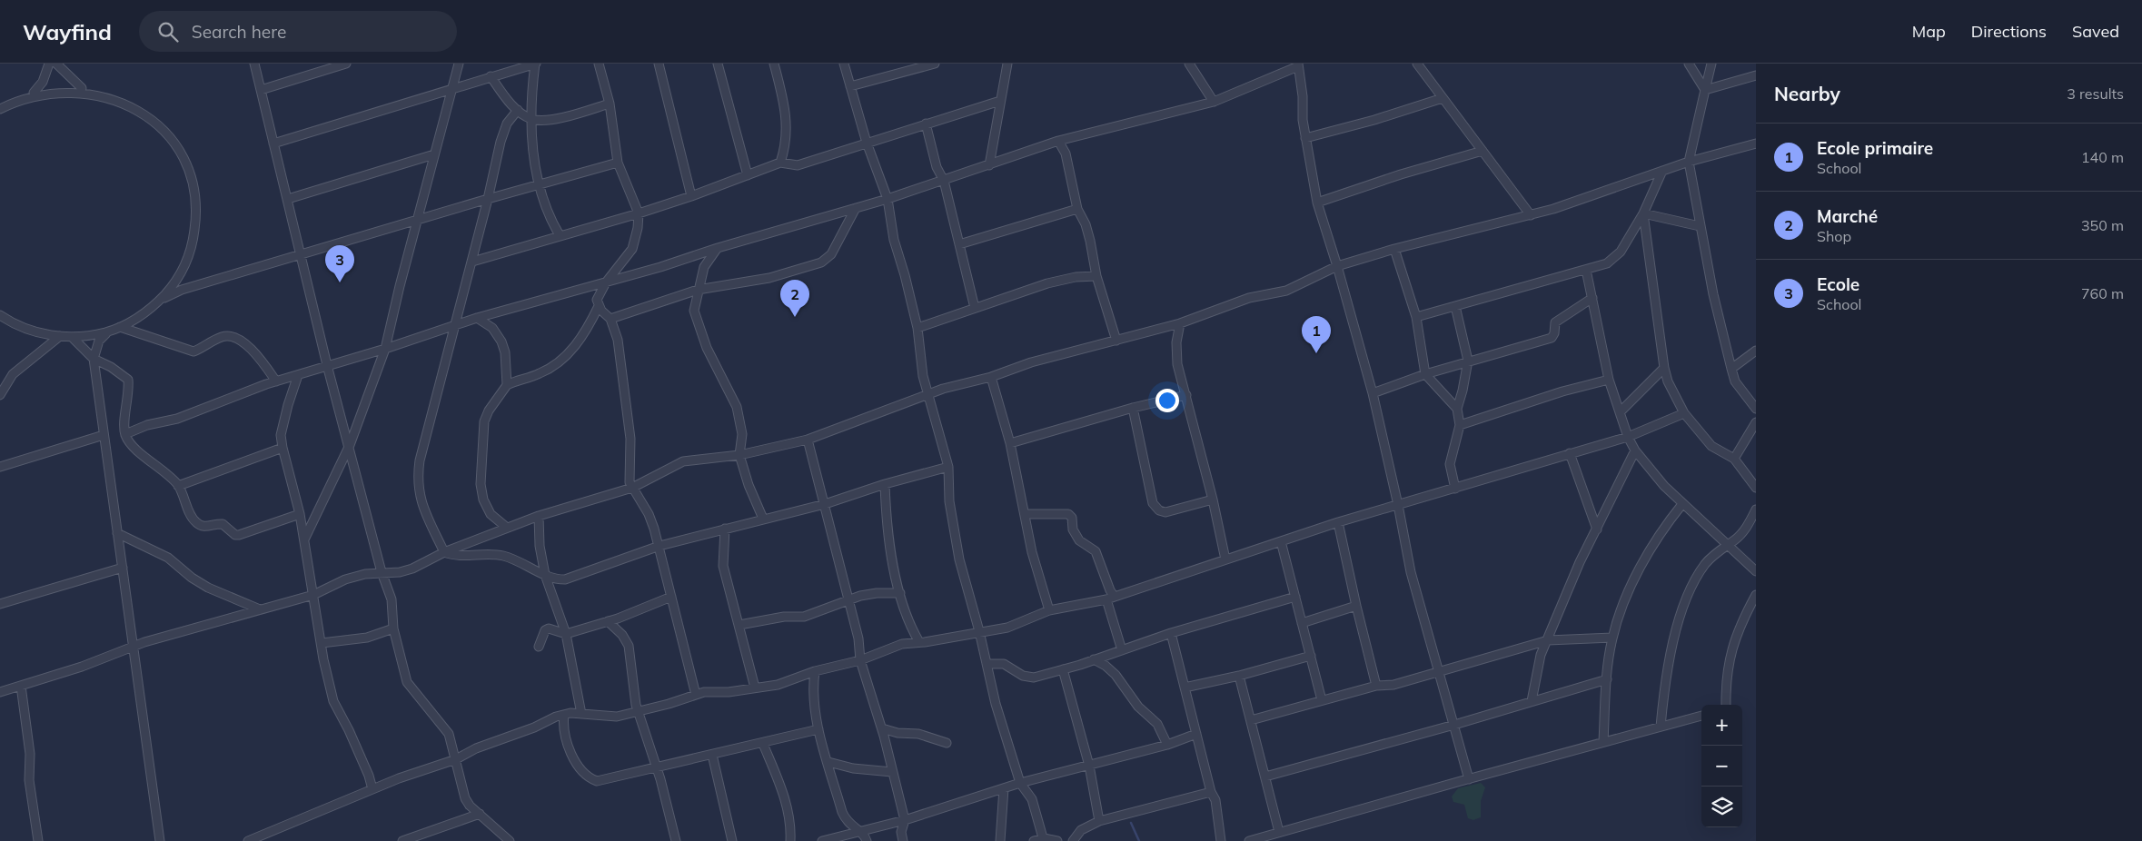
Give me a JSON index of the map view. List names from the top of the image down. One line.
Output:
{"page":{"header":"Wayfind","search":"Search here","nav":["Map","Directions","Saved"],"heading":["Nearby","3 results"],"list":[{"mark":"1","name":"Ecole primaire","note":"School","value":"140 m"},{"mark":"2","name":"Marché","note":"Shop","value":"350 m"},{"mark":"3","name":"Ecole","note":"School","value":"760 m"}],"pins":["3","2","1"],"map_buttons":["+","−"]}}
